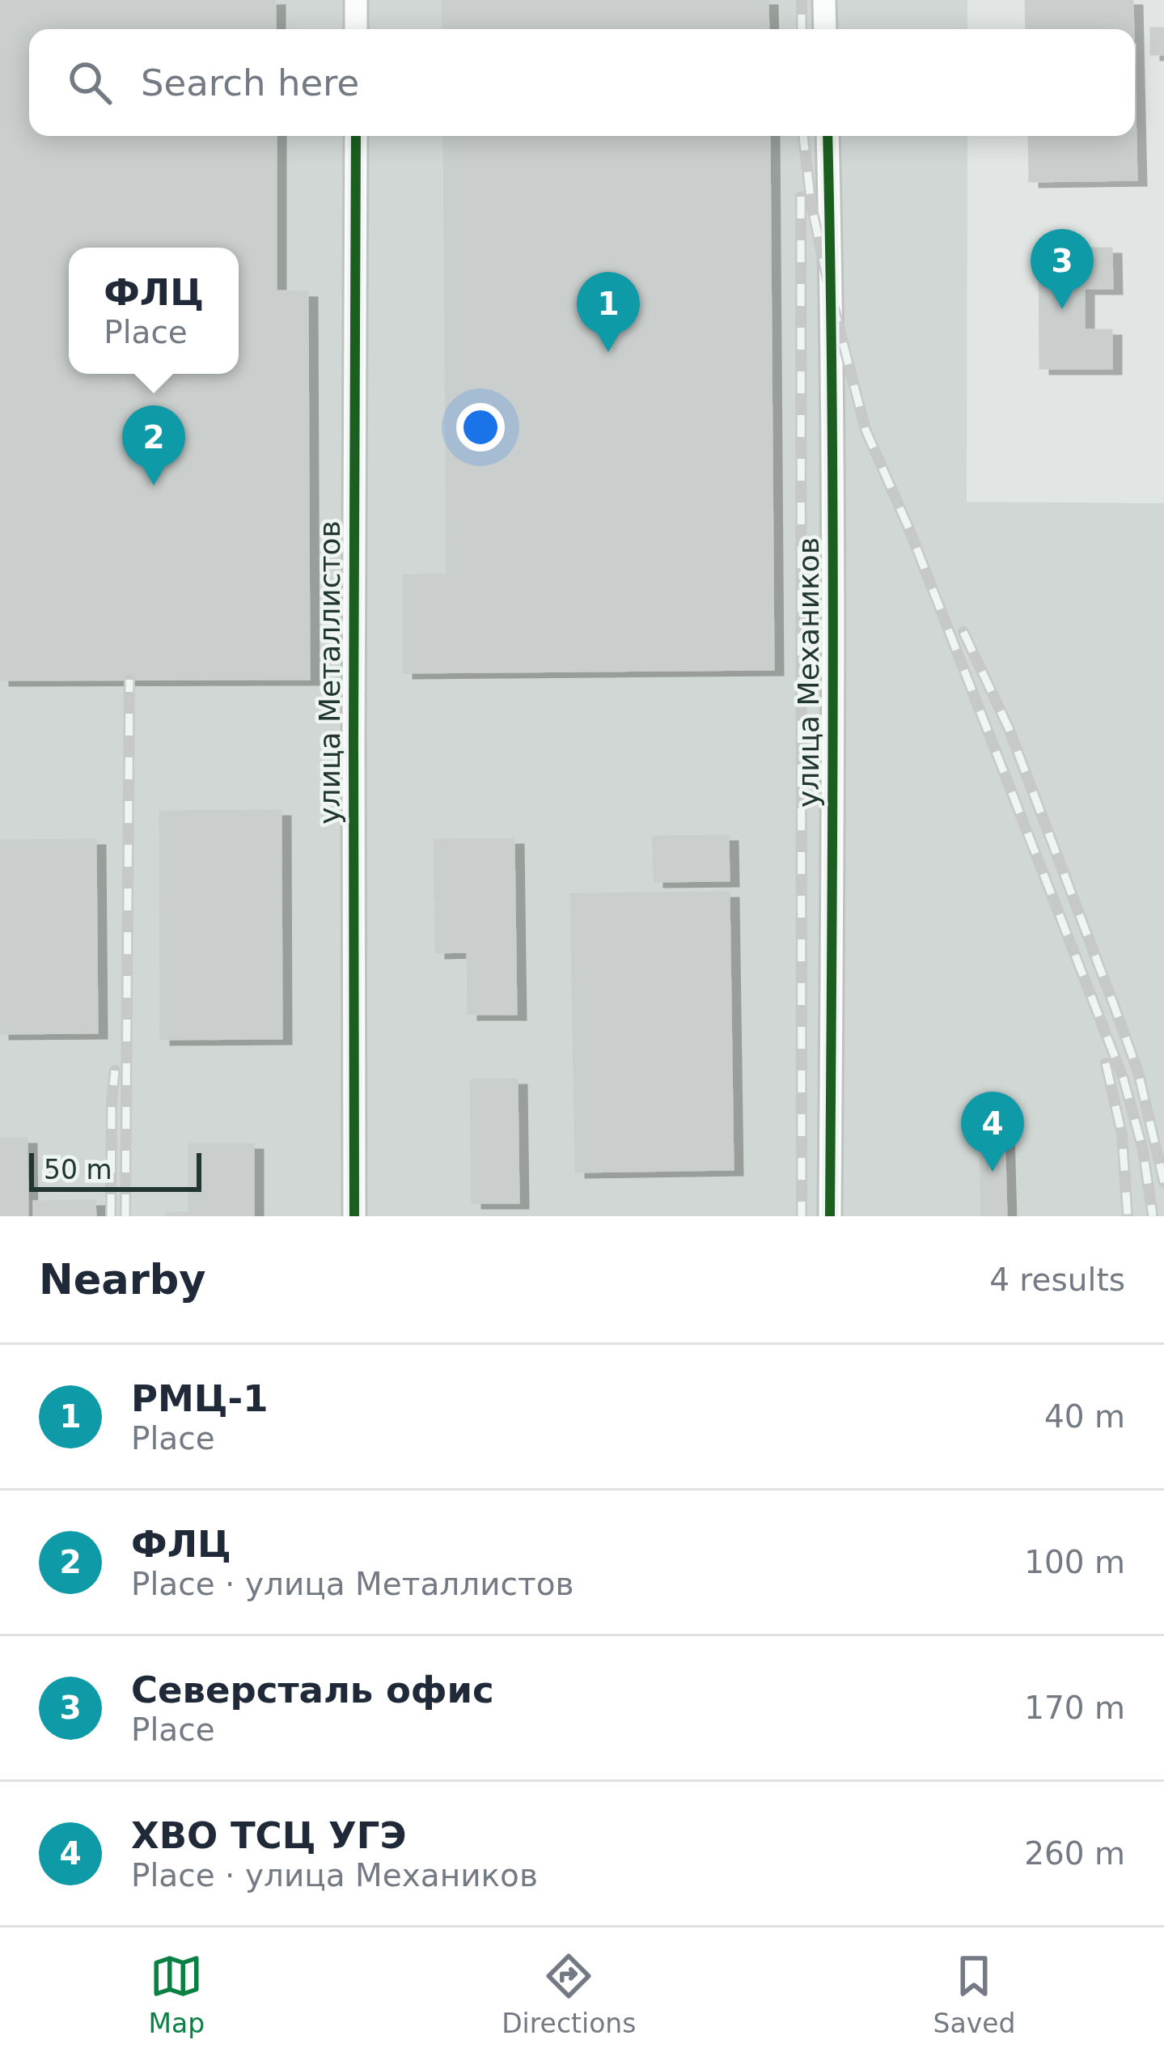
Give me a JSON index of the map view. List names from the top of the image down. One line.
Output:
{"streets":{"street":["улица Металлистов","улица Механиков"]},"scale_bar":"50 m","page":{"search":"Search here","pins":["3","1","2","4"],"popup":["ФЛЦ","Place"],"scale":"50 m","heading":["Nearby","4 results"],"list":[{"mark":"1","name":"РМЦ-1","note":"Place","value":"40 m"},{"mark":"2","name":"ФЛЦ","note":"Place · улица Металлистов","value":"100 m"},{"mark":"3","name":"Северсталь офис","note":"Place","value":"170 m"},{"mark":"4","name":"ХВО ТСЦ УГЭ","note":"Place · улица Механиков","value":"260 m"}],"nav":["Map","Directions","Saved"]}}
